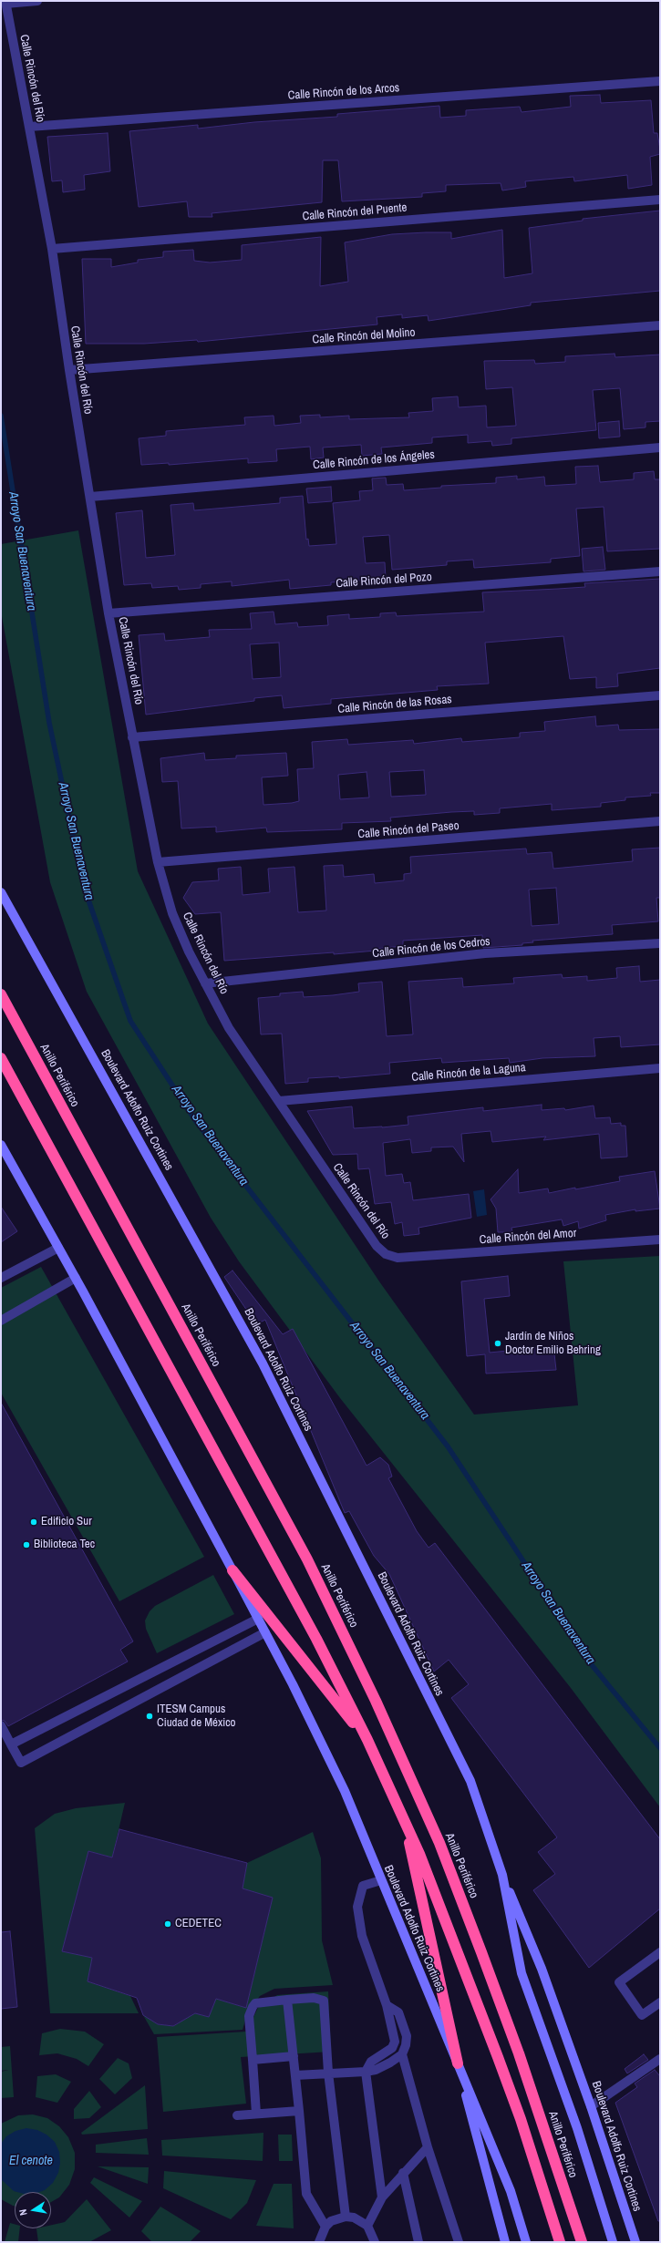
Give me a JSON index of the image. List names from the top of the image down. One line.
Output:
{"streets":{"highway":["Anillo Periférico"],"main road":["Boulevard Adolfo Ruiz Cortines"],"street":["Calle Rincón del Río","Calle Rincón de los Arcos","Calle Rincón del Puente","Calle Rincón del Molino","Calle Rincón de los Ángeles","Calle Rincón del Pozo","Calle Rincón de las Rosas","Calle Rincón del Paseo","Calle Rincón de los Cedros","Calle Rincón de la Laguna","Calle Rincón del Amor"]},"crossings":[["Calle Rincón del Río","Calle Rincón de los Arcos"],["Calle Rincón del Río","Calle Rincón del Puente"],["Calle Rincón del Río","Calle Rincón del Molino"],["Calle Rincón del Río","Calle Rincón de los Ángeles"],["Calle Rincón del Río","Calle Rincón del Pozo"],["Calle Rincón del Río","Calle Rincón de las Rosas"],["Calle Rincón del Río","Calle Rincón del Paseo"],["Calle Rincón del Río","Calle Rincón de los Cedros"],["Calle Rincón del Río","Calle Rincón de la Laguna"],["Calle Rincón del Río","Calle Rincón del Amor"]],"water":["Arroyo San Buenaventura","El cenote"],"places":["Jardín de Niños Doctor Emilio Behring","Edificio Sur","Biblioteca Tec","ITESM Campus Ciudad de México","CEDETEC"],"north":"left"}
